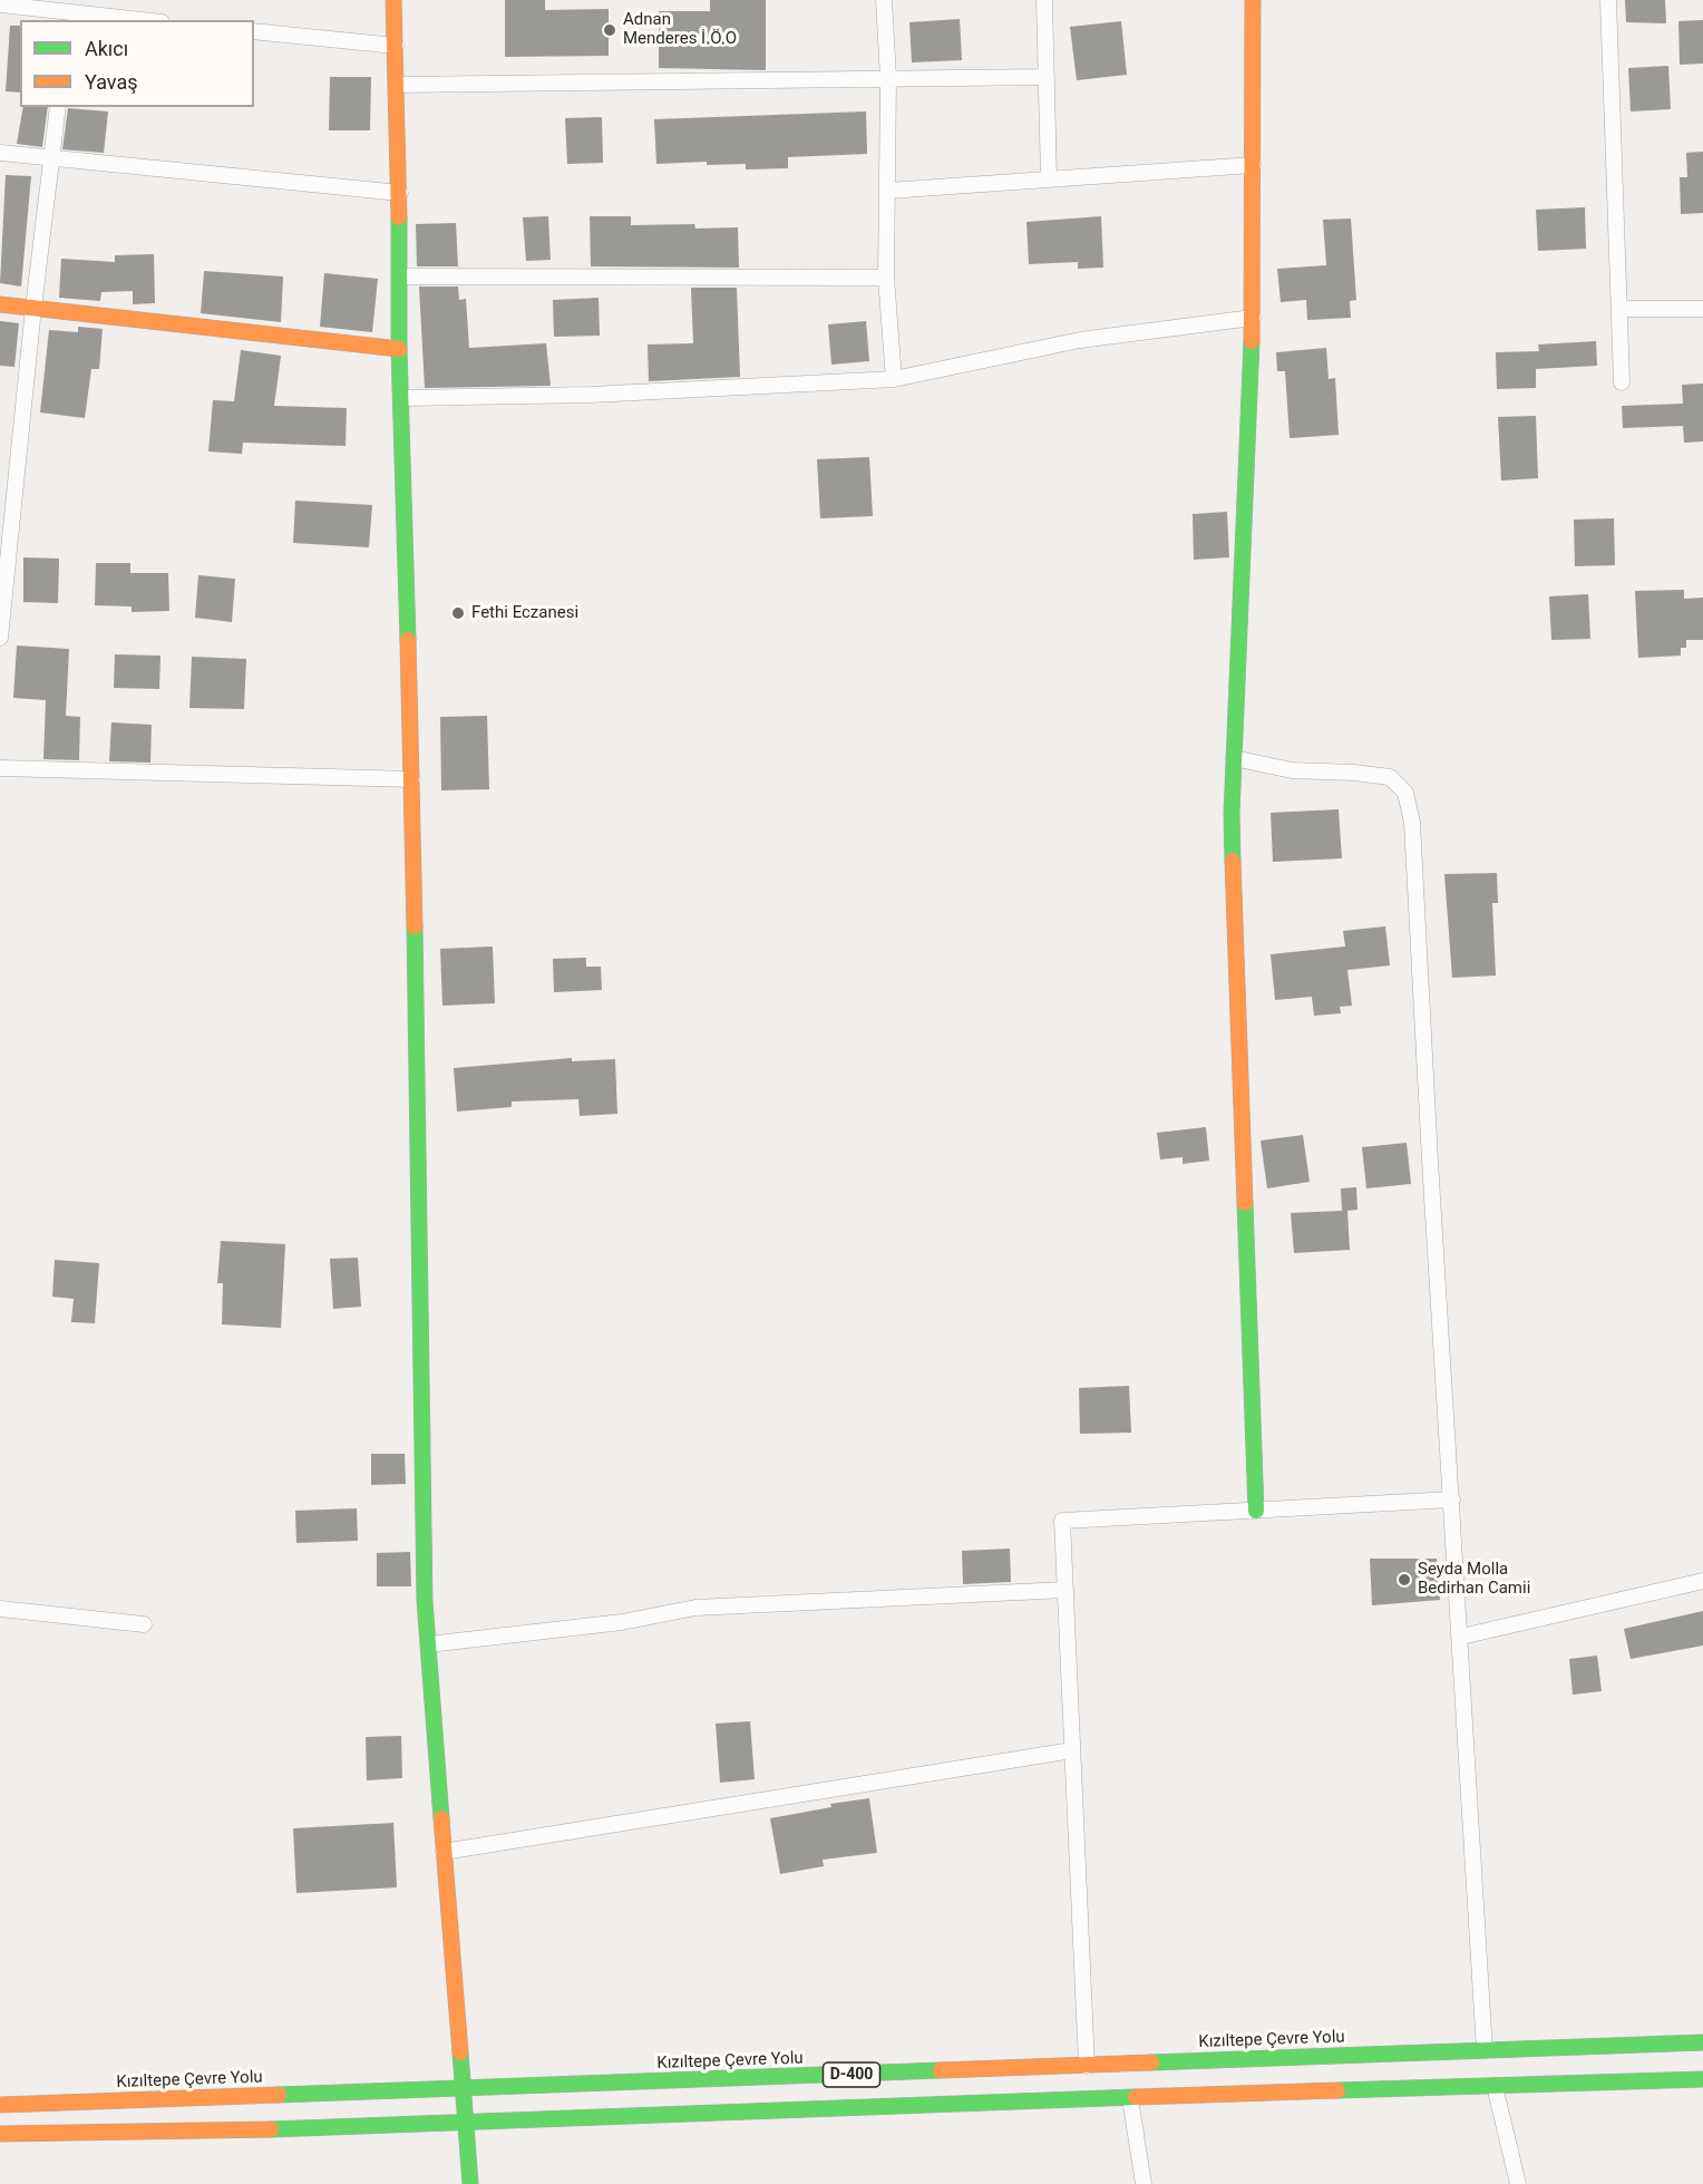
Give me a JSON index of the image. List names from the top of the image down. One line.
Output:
{"streets":{"main road":["Kızıltepe Çevre Yolu","D-400"]},"places":["Adnan Menderes İ.Ö.O","Fethi Eczanesi","Seyda Molla Bedirhan Camii"],"legend":["Akıcı","Yavaş"]}
